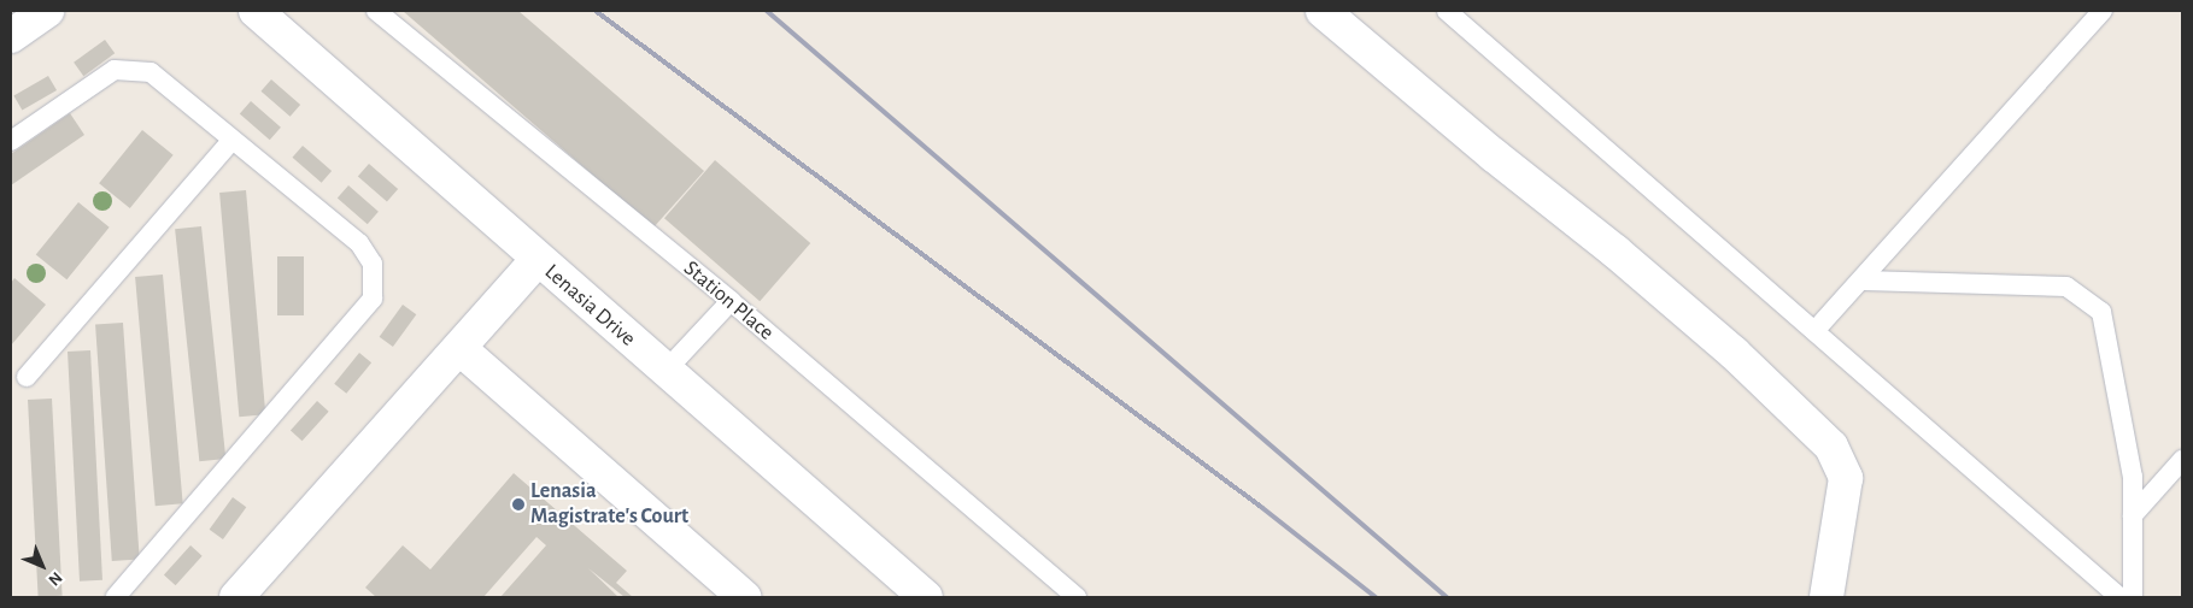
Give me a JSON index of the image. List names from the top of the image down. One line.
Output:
{"streets":{"street":["Lenasia Drive"],"lane":["Station Place"]},"places":["Lenasia Magistrate's Court"],"north":"bottom right"}
